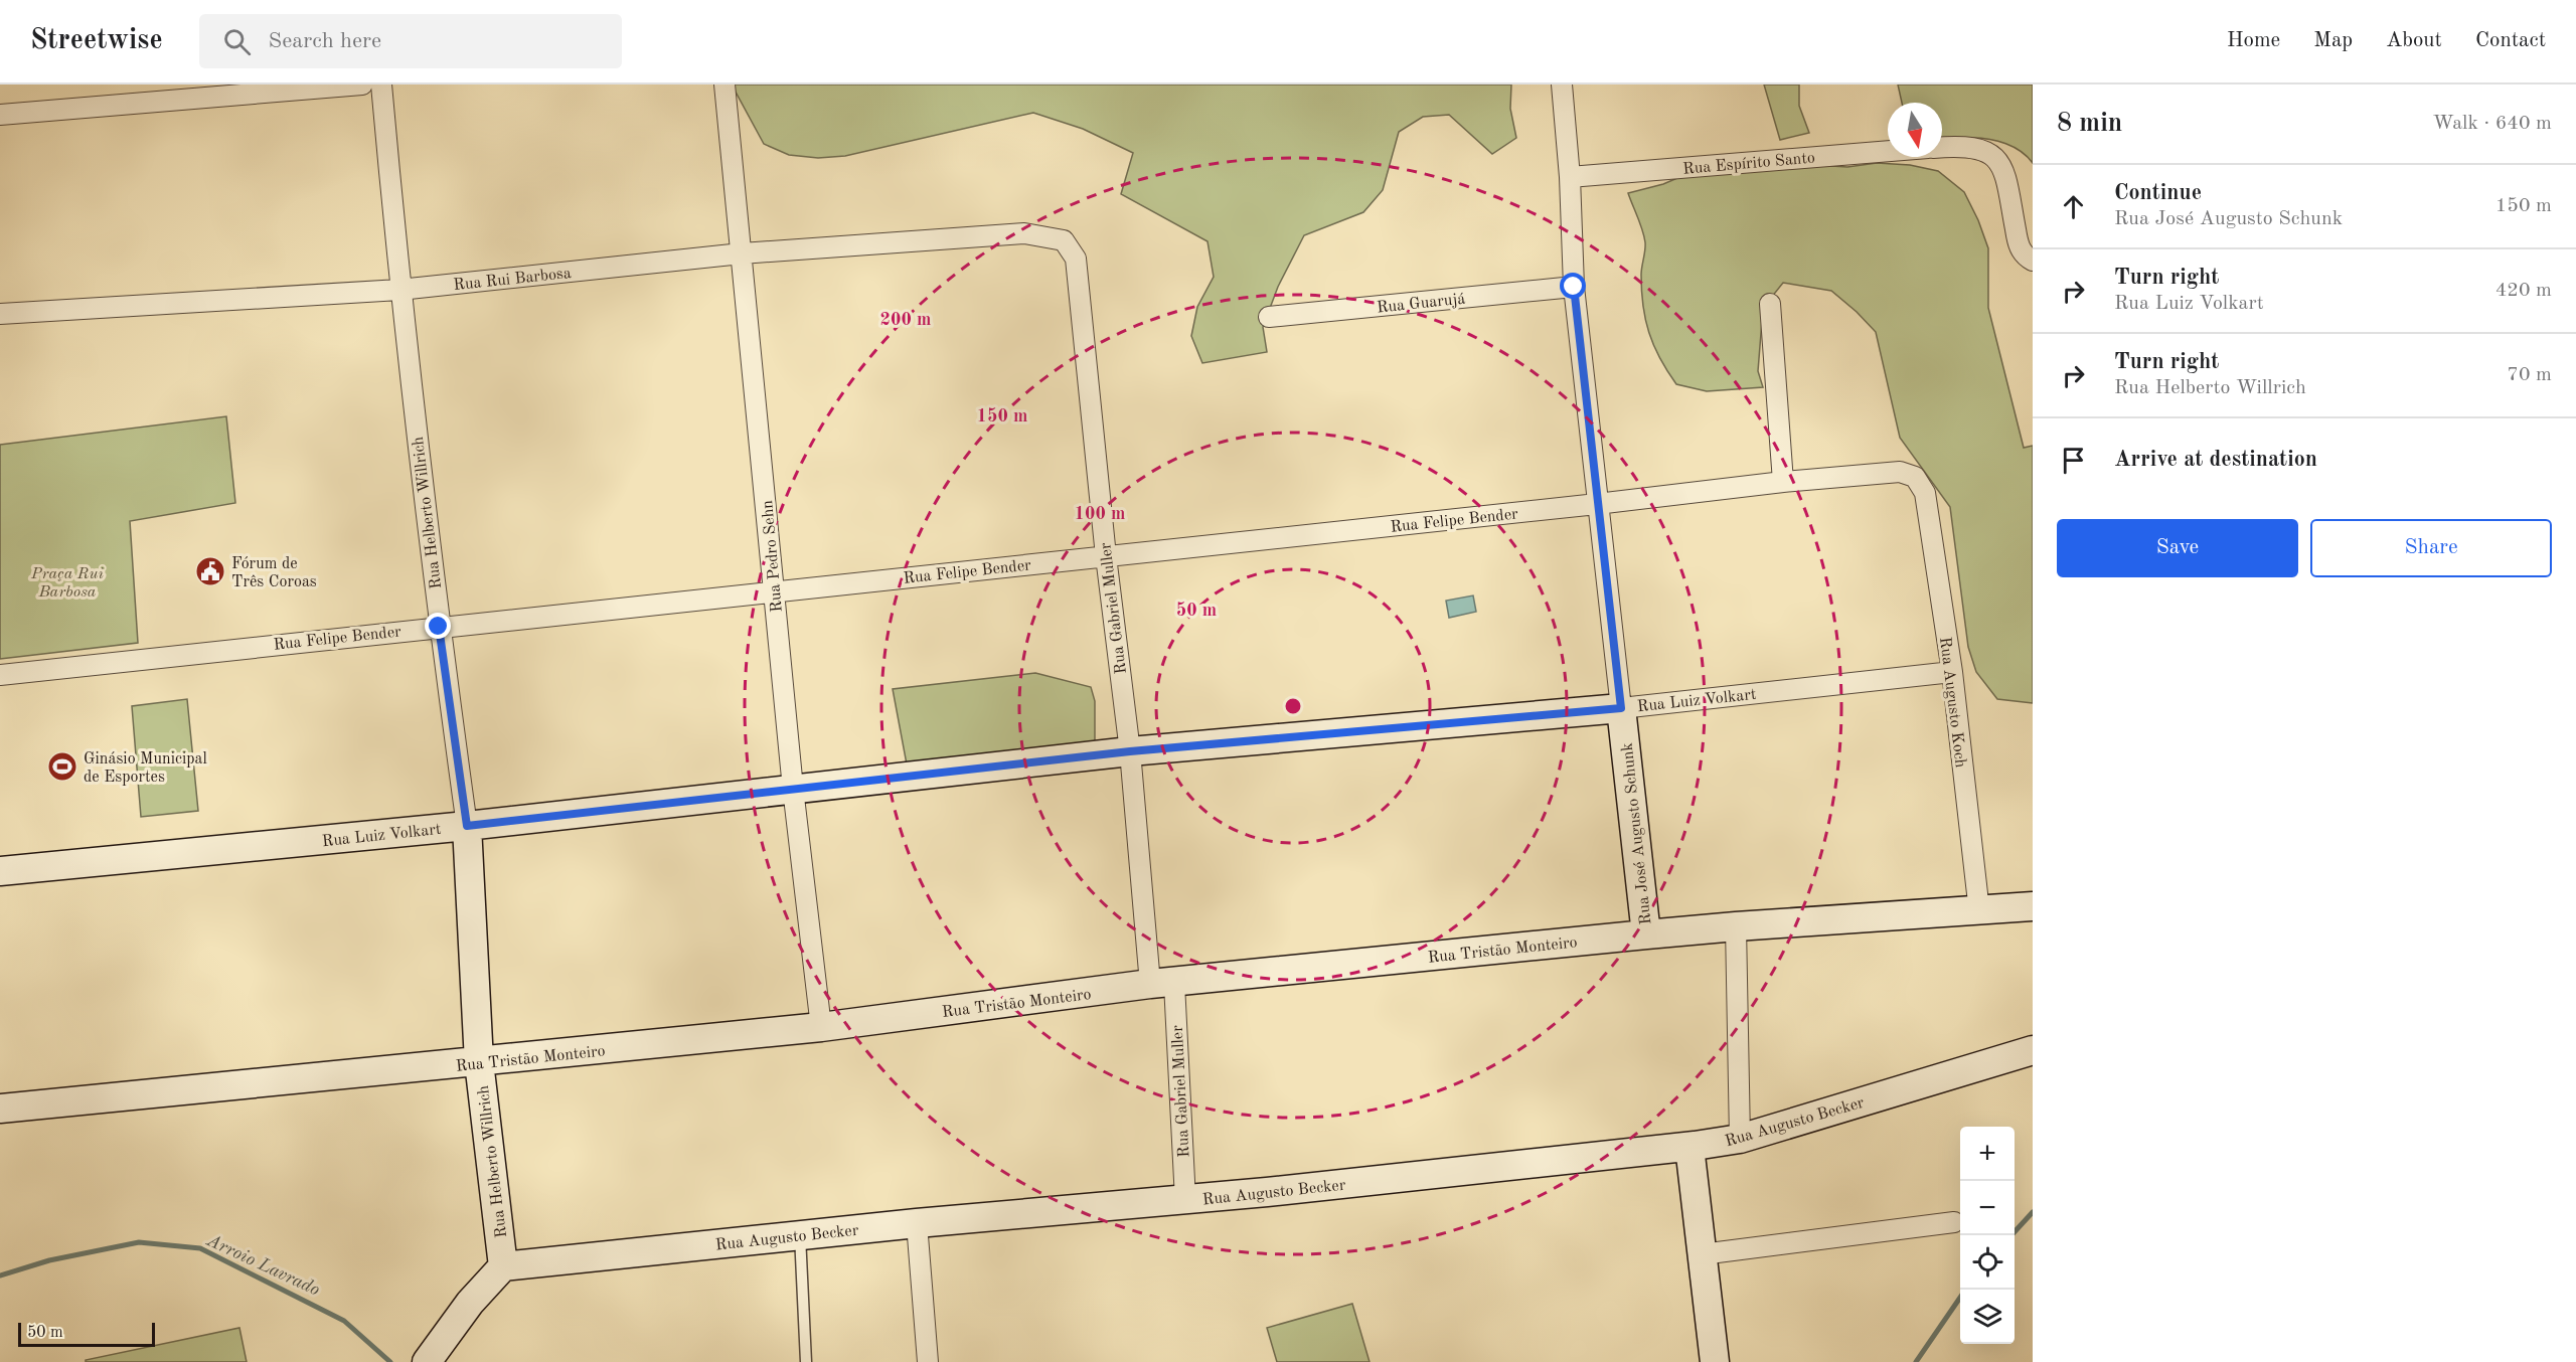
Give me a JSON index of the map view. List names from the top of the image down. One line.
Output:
{"streets":{"street":["Rua Espírito Santo","Rua Rui Barbosa","Rua Guarujá","Rua Helberto Willrich","Rua Felipe Bender","Rua Pedro Sehn","Rua Gabriel Muller","Rua Luiz Volkart","Rua Augusto Koch","Rua José Augusto Schunk","Rua Tristão Monteiro","Rua Augusto Becker"]},"crossings":[["Rua Espírito Santo","Rua José Augusto Schunk"],["Rua Rui Barbosa","Rua Helberto Willrich"],["Rua Rui Barbosa","Rua Pedro Sehn"],["Rua Rui Barbosa","Rua Gabriel Muller"],["Rua Guarujá","Rua José Augusto Schunk"],["Rua Helberto Willrich","Rua Felipe Bender"],["Rua Helberto Willrich","Rua Luiz Volkart"],["Rua Helberto Willrich","Rua Tristão Monteiro"],["Rua Helberto Willrich","Rua Augusto Becker"],["Rua Felipe Bender","Rua Pedro Sehn"],["Rua Felipe Bender","Rua Gabriel Muller"],["Rua Felipe Bender","Rua Augusto Koch"],["Rua Felipe Bender","Rua José Augusto Schunk"],["Rua Pedro Sehn","Rua Luiz Volkart"],["Rua Pedro Sehn","Rua Tristão Monteiro"],["Rua Gabriel Muller","Rua Luiz Volkart"],["Rua Gabriel Muller","Rua Tristão Monteiro"],["Rua Gabriel Muller","Rua Augusto Becker"],["Rua Luiz Volkart","Rua Augusto Koch"],["Rua Luiz Volkart","Rua José Augusto Schunk"],["Rua Augusto Koch","Rua Tristão Monteiro"],["Rua José Augusto Schunk","Rua Tristão Monteiro"]],"water":["Arroio Lavrado"],"parks":["Praça Rui Barbosa"],"places":{"public building":["Fórum de Três Coroas"],"sports":["Ginásio Municipal de Esportes"]},"scale_bar":"50 m","north":"bottom","page":{"header":"Streetwise","search":"Search here","nav":["Home","Map","About","Contact"],"heading":["8 min","Walk · 640 m"],"list":[["Continue","Rua José Augusto Schunk","150 m"],["Turn right","Rua Luiz Volkart","420 m"],["Turn right","Rua Helberto Willrich","70 m"],"Arrive at destination"],"buttons":["Save","Share"],"map_buttons":["+","−"],"scale":"50 m"},"rings":["200 m","150 m","100 m","50 m"]}
